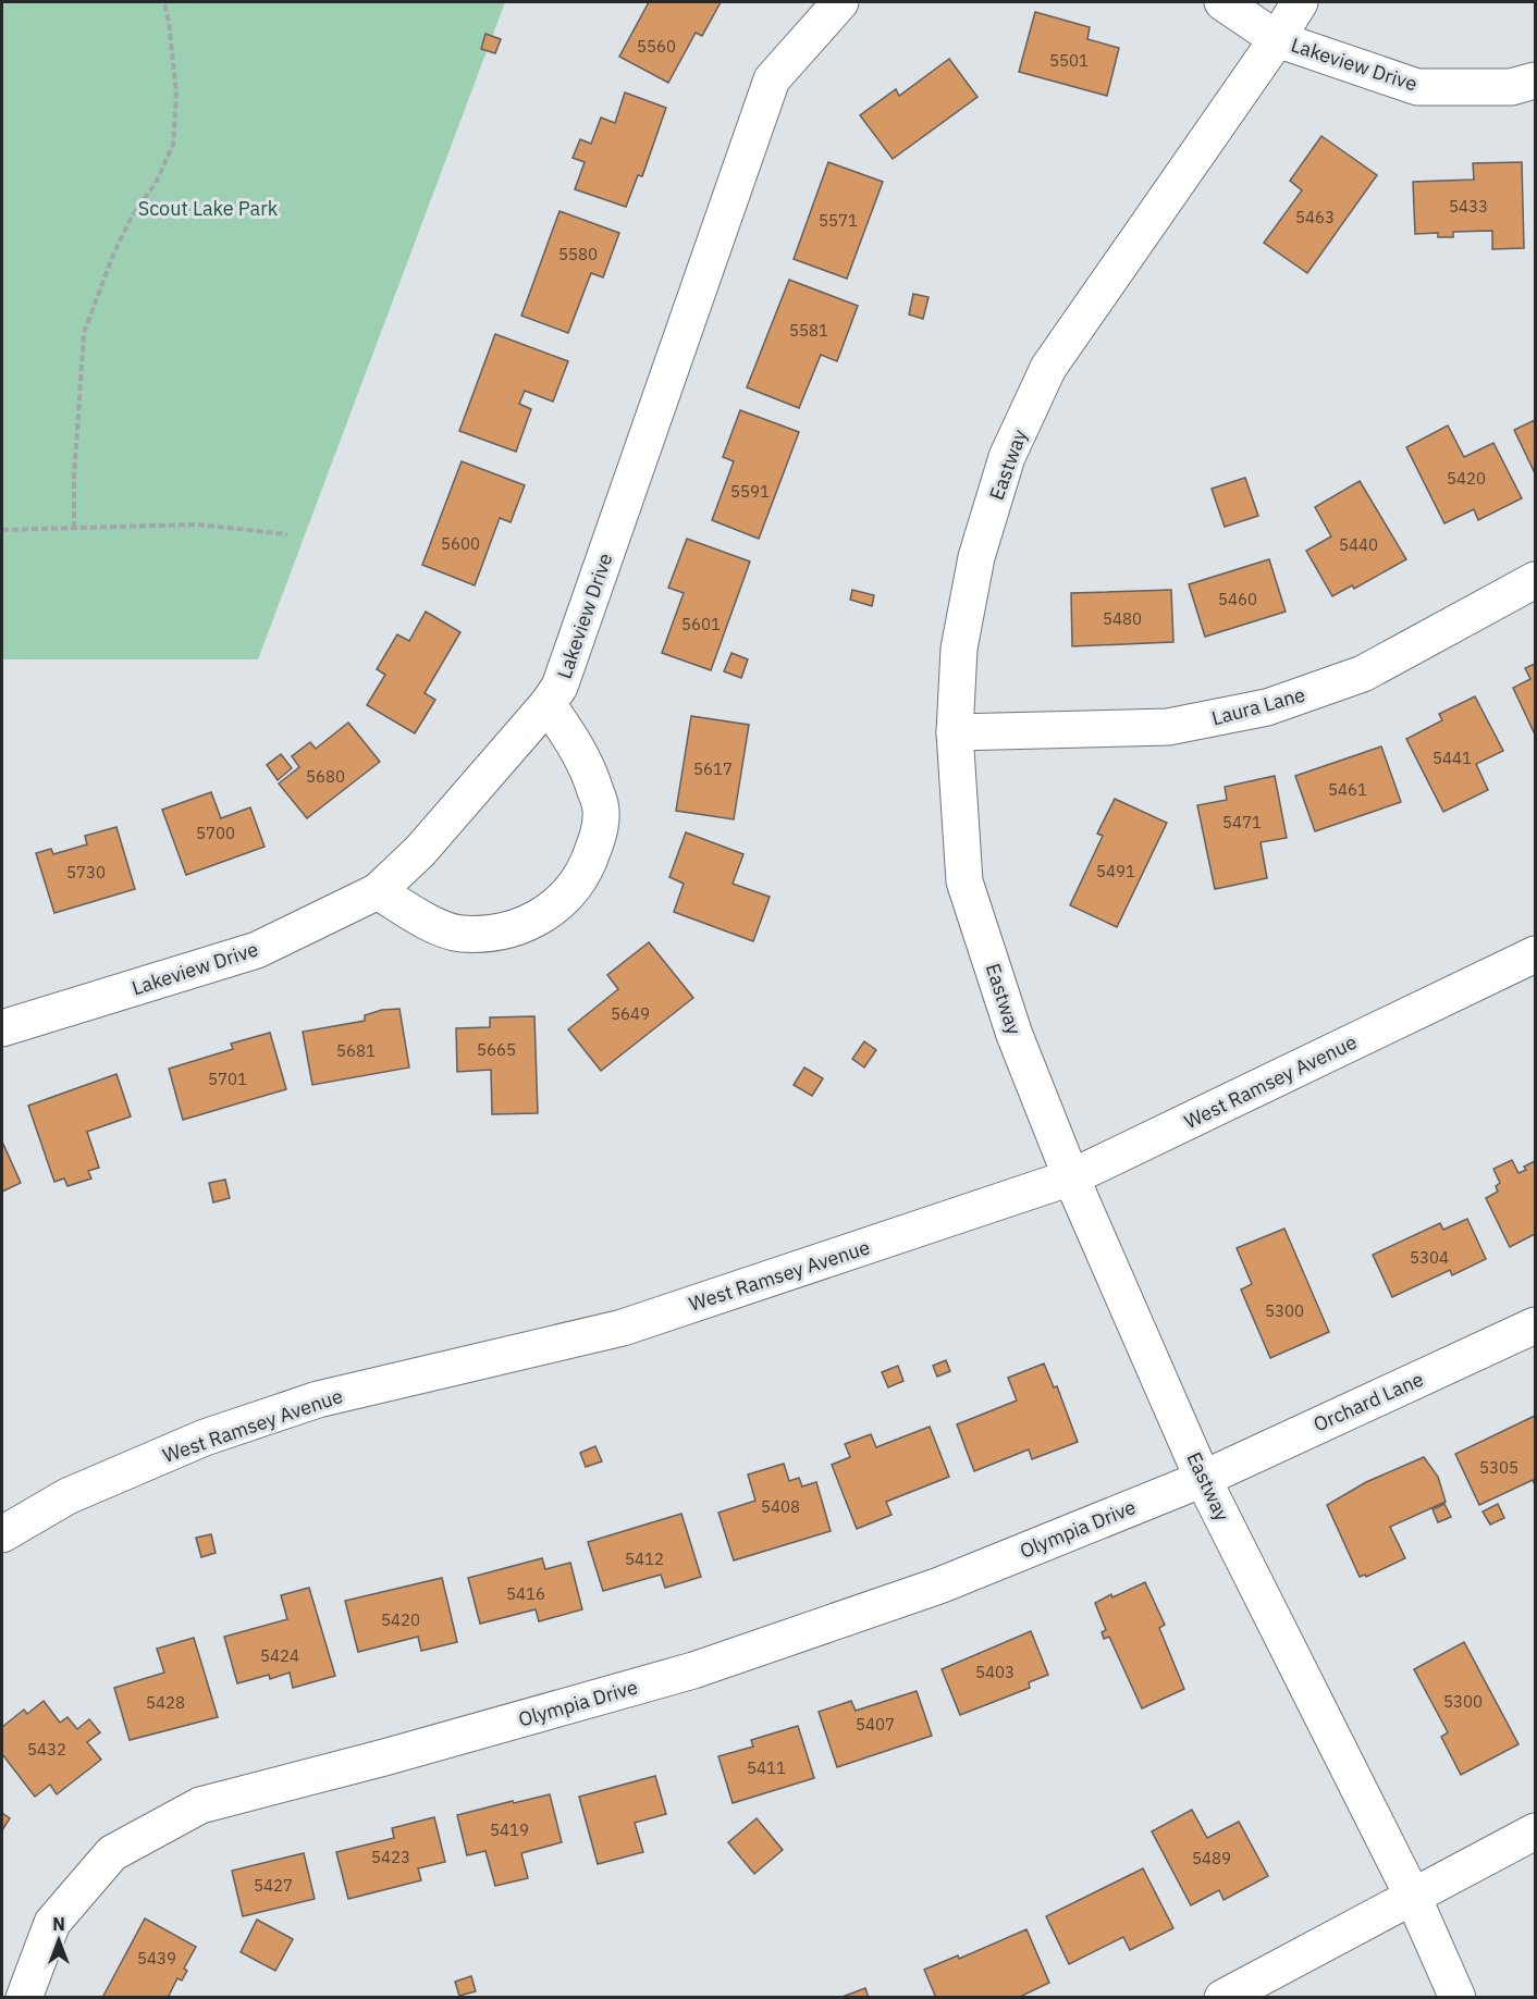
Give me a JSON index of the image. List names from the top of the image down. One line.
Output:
{"streets":{"street":["Lakeview Drive","Eastway","Laura Lane","West Ramsey Avenue","Orchard Lane","Olympia Drive"]},"crossings":[["Lakeview Drive","Eastway"],["Eastway","Laura Lane"],["Eastway","West Ramsey Avenue"],["Eastway","Orchard Lane"],["Eastway","Olympia Drive"],["Orchard Lane","Olympia Drive"]],"parks":["Scout Lake Park"],"house_numbers":["5560","5501","5433","5463","5571","5580","5581","5420","5591","5600","5440","5460","5480","5601","5441","5617","5680","5461","5471","5700","5491","5730","5649","5665","5681","5701","5304","5300","5305","5408","5412","5416","5420","5424","5403","5300","5428","5407","5432","5411","5419","5423","5489","5427","5439"],"north":"top"}
